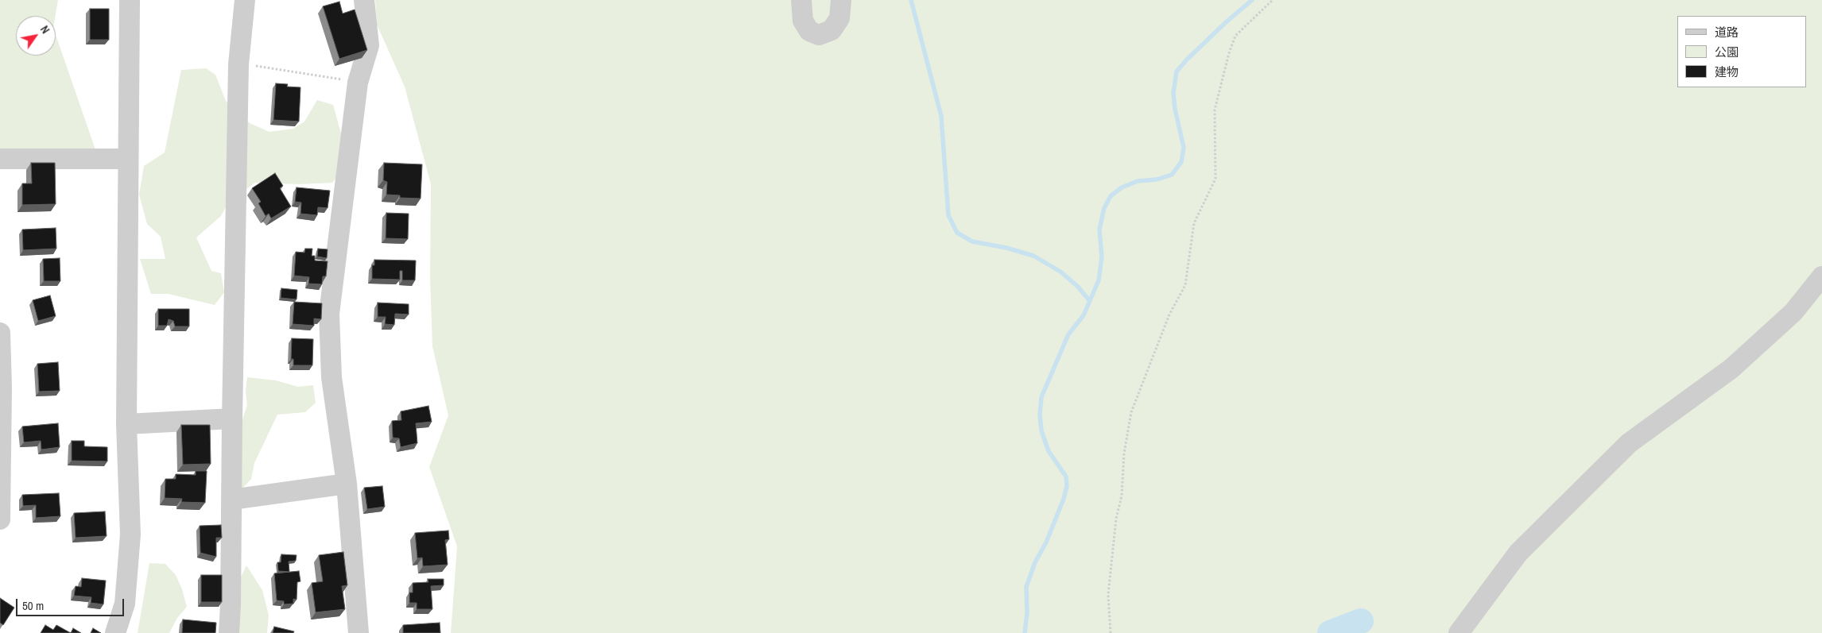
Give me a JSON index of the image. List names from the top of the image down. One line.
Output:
{"legend":["道路","公園","建物"],"scale_bar":"50 m","north":"top right"}
